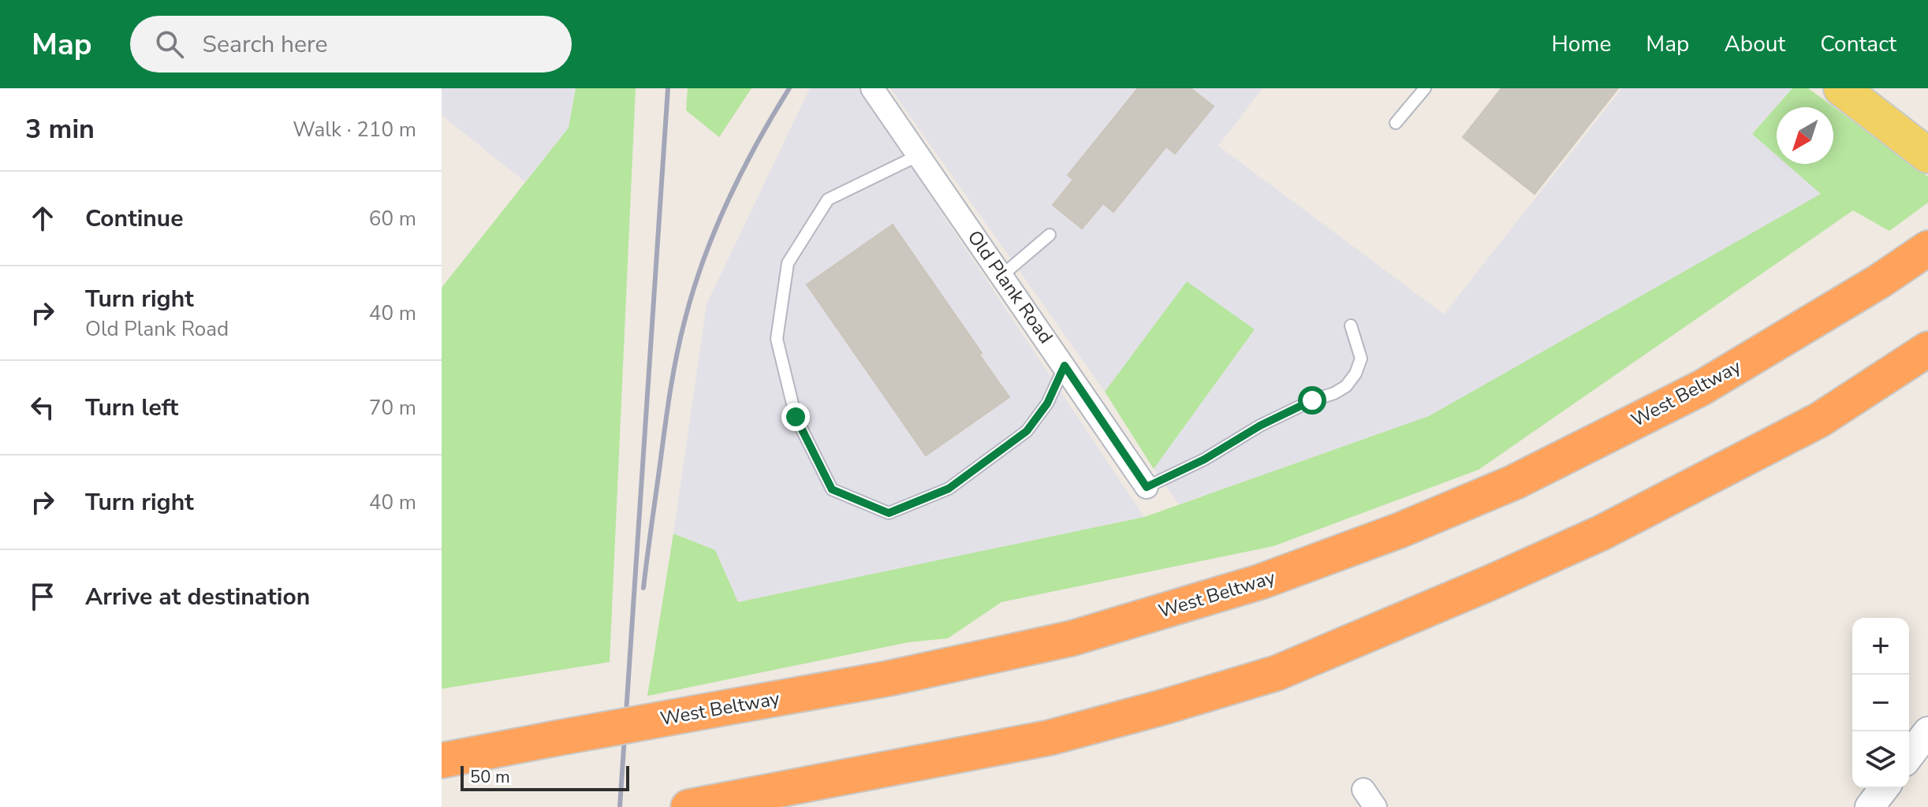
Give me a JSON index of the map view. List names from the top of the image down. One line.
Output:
{"streets":{"highway":["West Beltway"],"street":["Old Plank Road"]},"scale_bar":"50 m","north":"bottom left","page":{"header":"Map","search":"Search here","nav":["Home","Map","About","Contact"],"heading":["3 min","Walk · 210 m"],"list":[["Continue","60 m"],["Turn right","Old Plank Road","40 m"],["Turn left","70 m"],["Turn right","40 m"],"Arrive at destination"],"map_buttons":["+","−"],"scale":"50 m"}}
